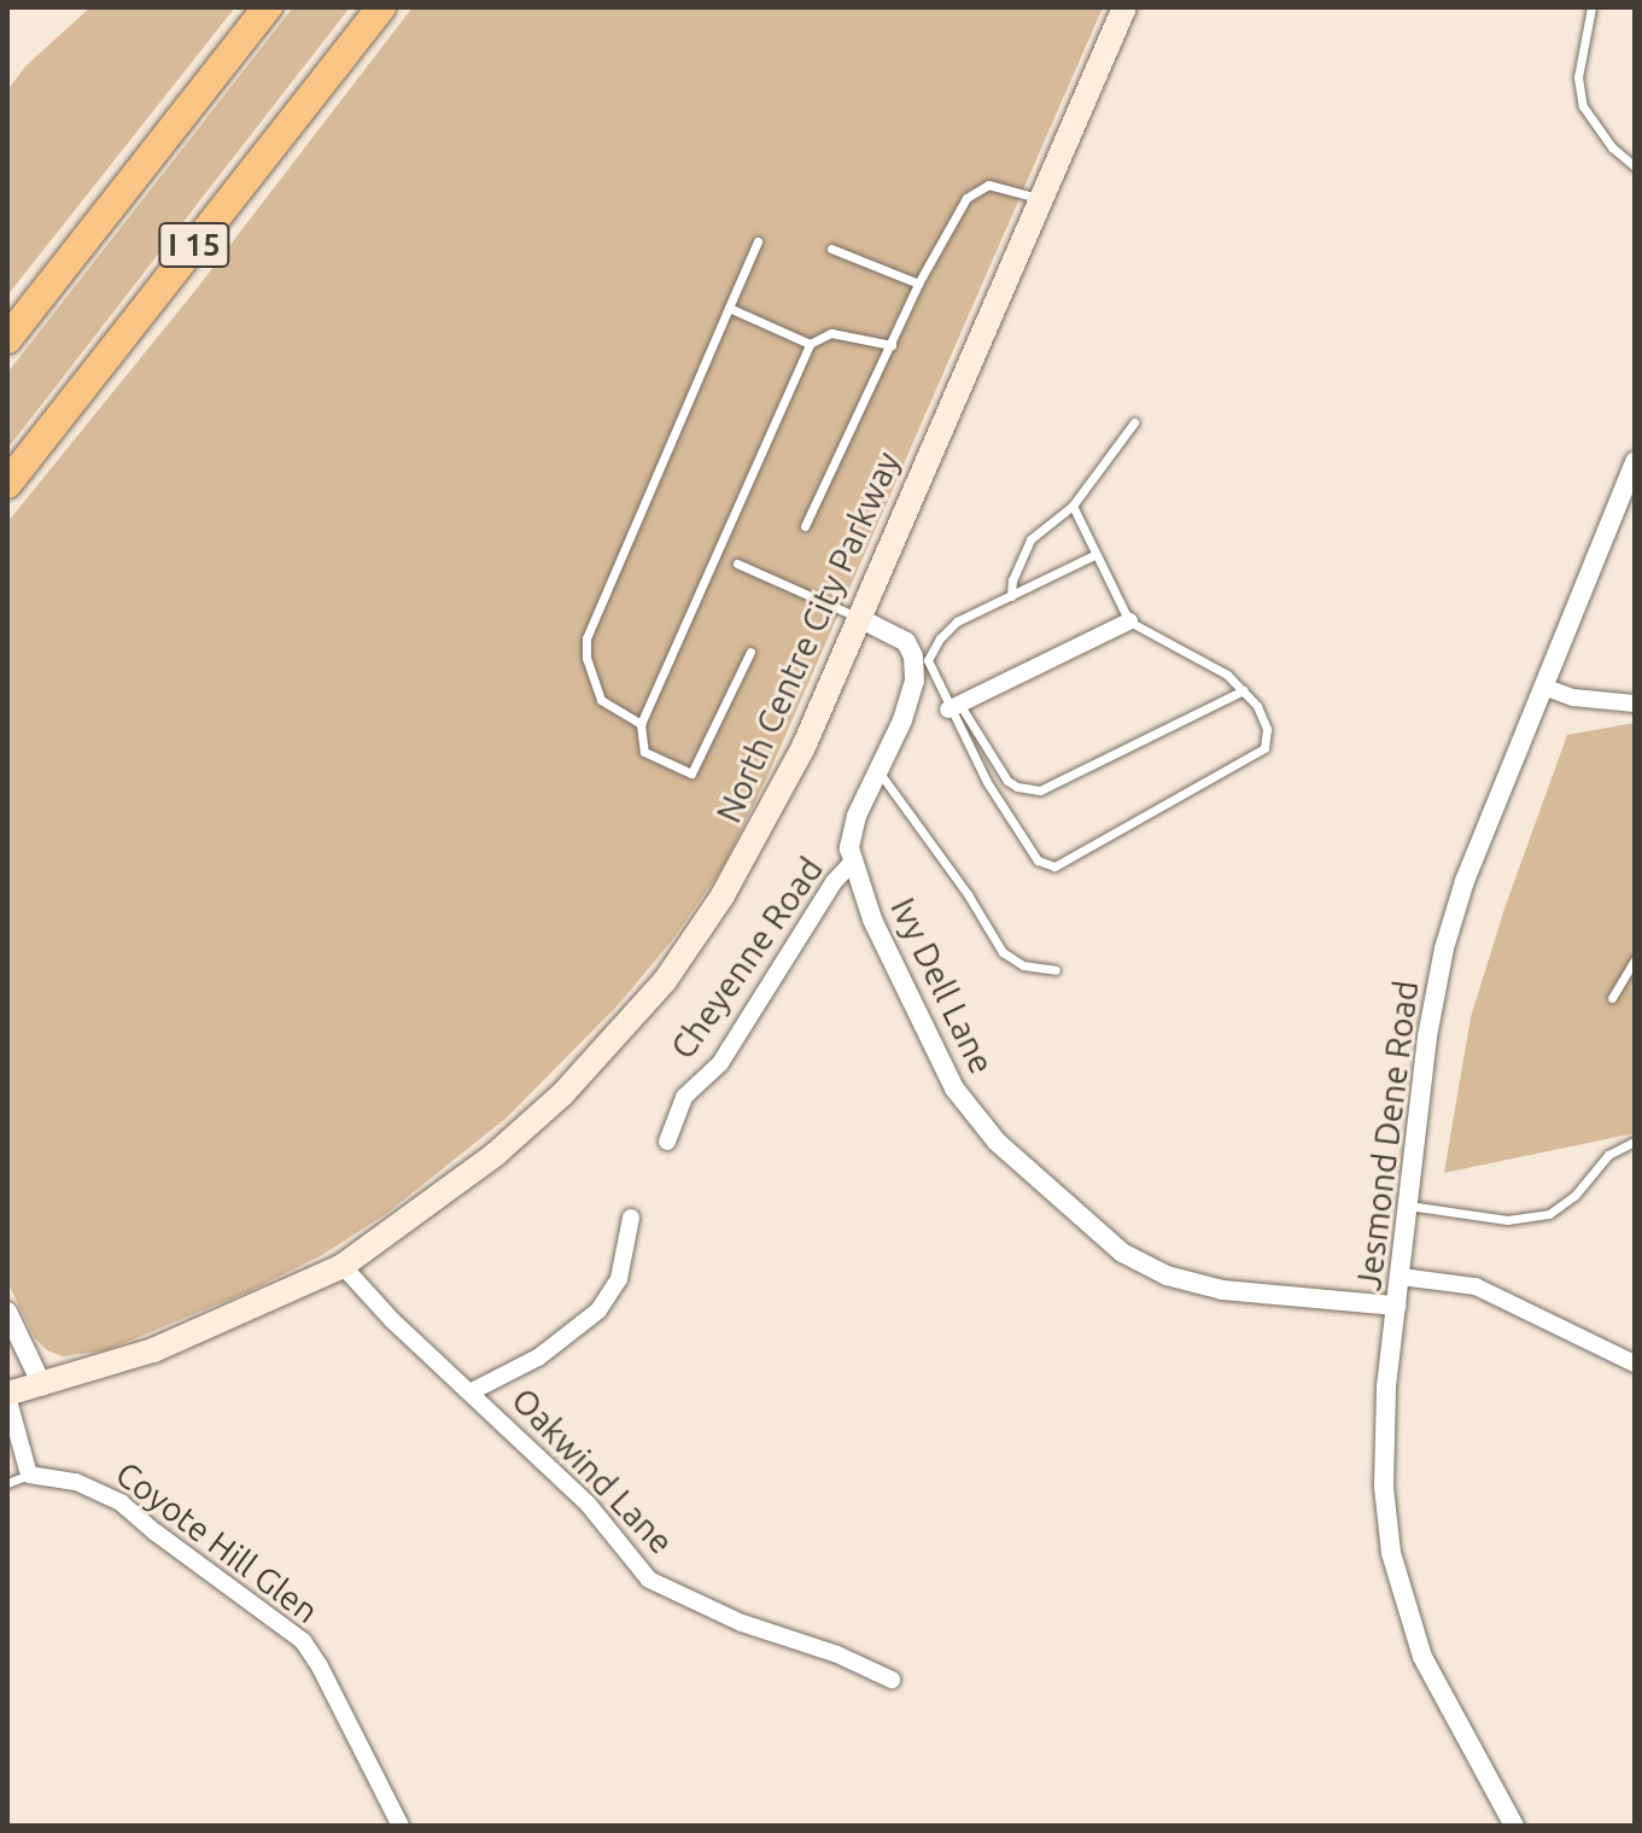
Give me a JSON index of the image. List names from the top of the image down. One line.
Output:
{"streets":{"highway":["I 15"],"main road":["North Centre City Parkway"],"street":["Cheyenne Road","Ivy Dell Lane","Jesmond Dene Road","Oakwind Lane","Coyote Hill Glen"]},"crossings":[["North Centre City Parkway","Oakwind Lane"],["Cheyenne Road","Ivy Dell Lane"],["Ivy Dell Lane","Jesmond Dene Road"]]}
